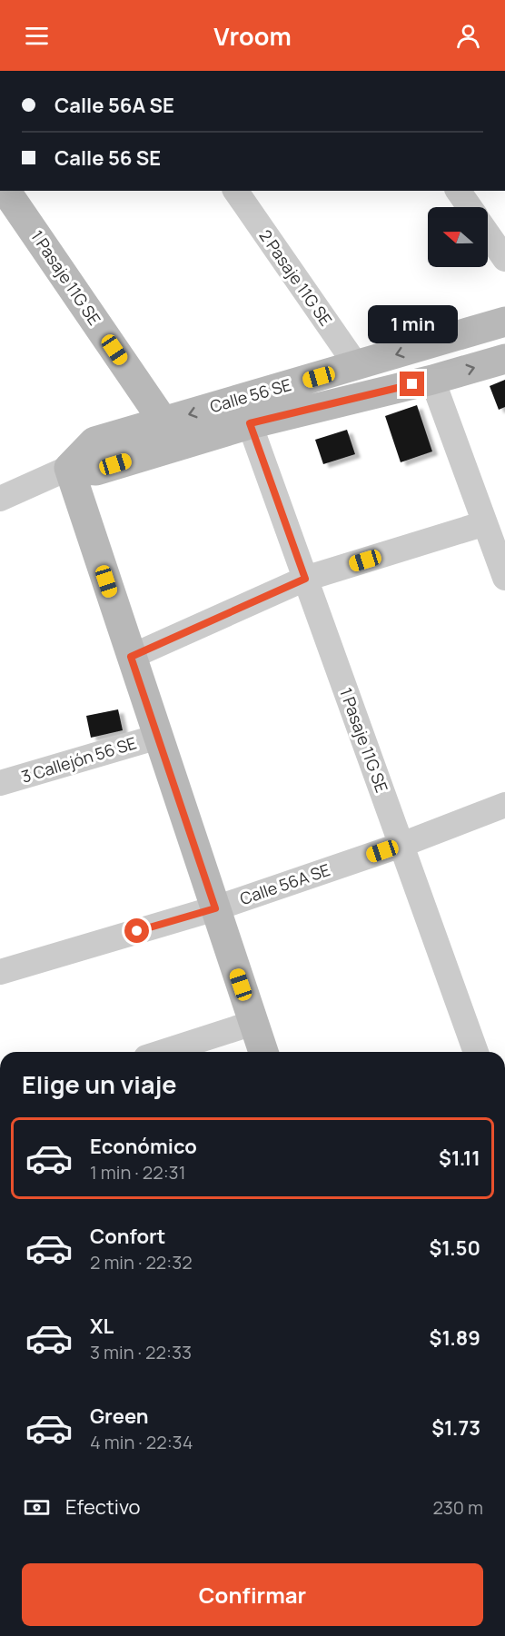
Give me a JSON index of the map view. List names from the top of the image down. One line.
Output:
{"streets":{"main road":["1 Pasaje 11G SE","Calle 56 SE"],"street":["2 Pasaje 11G SE","3 Callejón 56 SE","Calle 56A SE"]},"crossings":[["1 Pasaje 11G SE","Calle 56 SE"],["1 Pasaje 11G SE","Calle 56A SE"],["2 Pasaje 11G SE","Calle 56 SE"]],"north":"left","page":{"header":"Vroom","banner":["Calle 56A SE","Calle 56 SE"],"bubble":"1 min","heading":"Elige un viaje","list":[{"name":"Económico","note":"1 min · 22:31","value":"$1.11"},{"name":"Confort","note":"2 min · 22:32","value":"$1.50"},{"name":"XL","note":"3 min · 22:33","value":"$1.89"},{"name":"Green","note":"4 min · 22:34","value":"$1.73"}],"pay":["Efectivo","230 m"],"buttons":"Confirmar"}}
